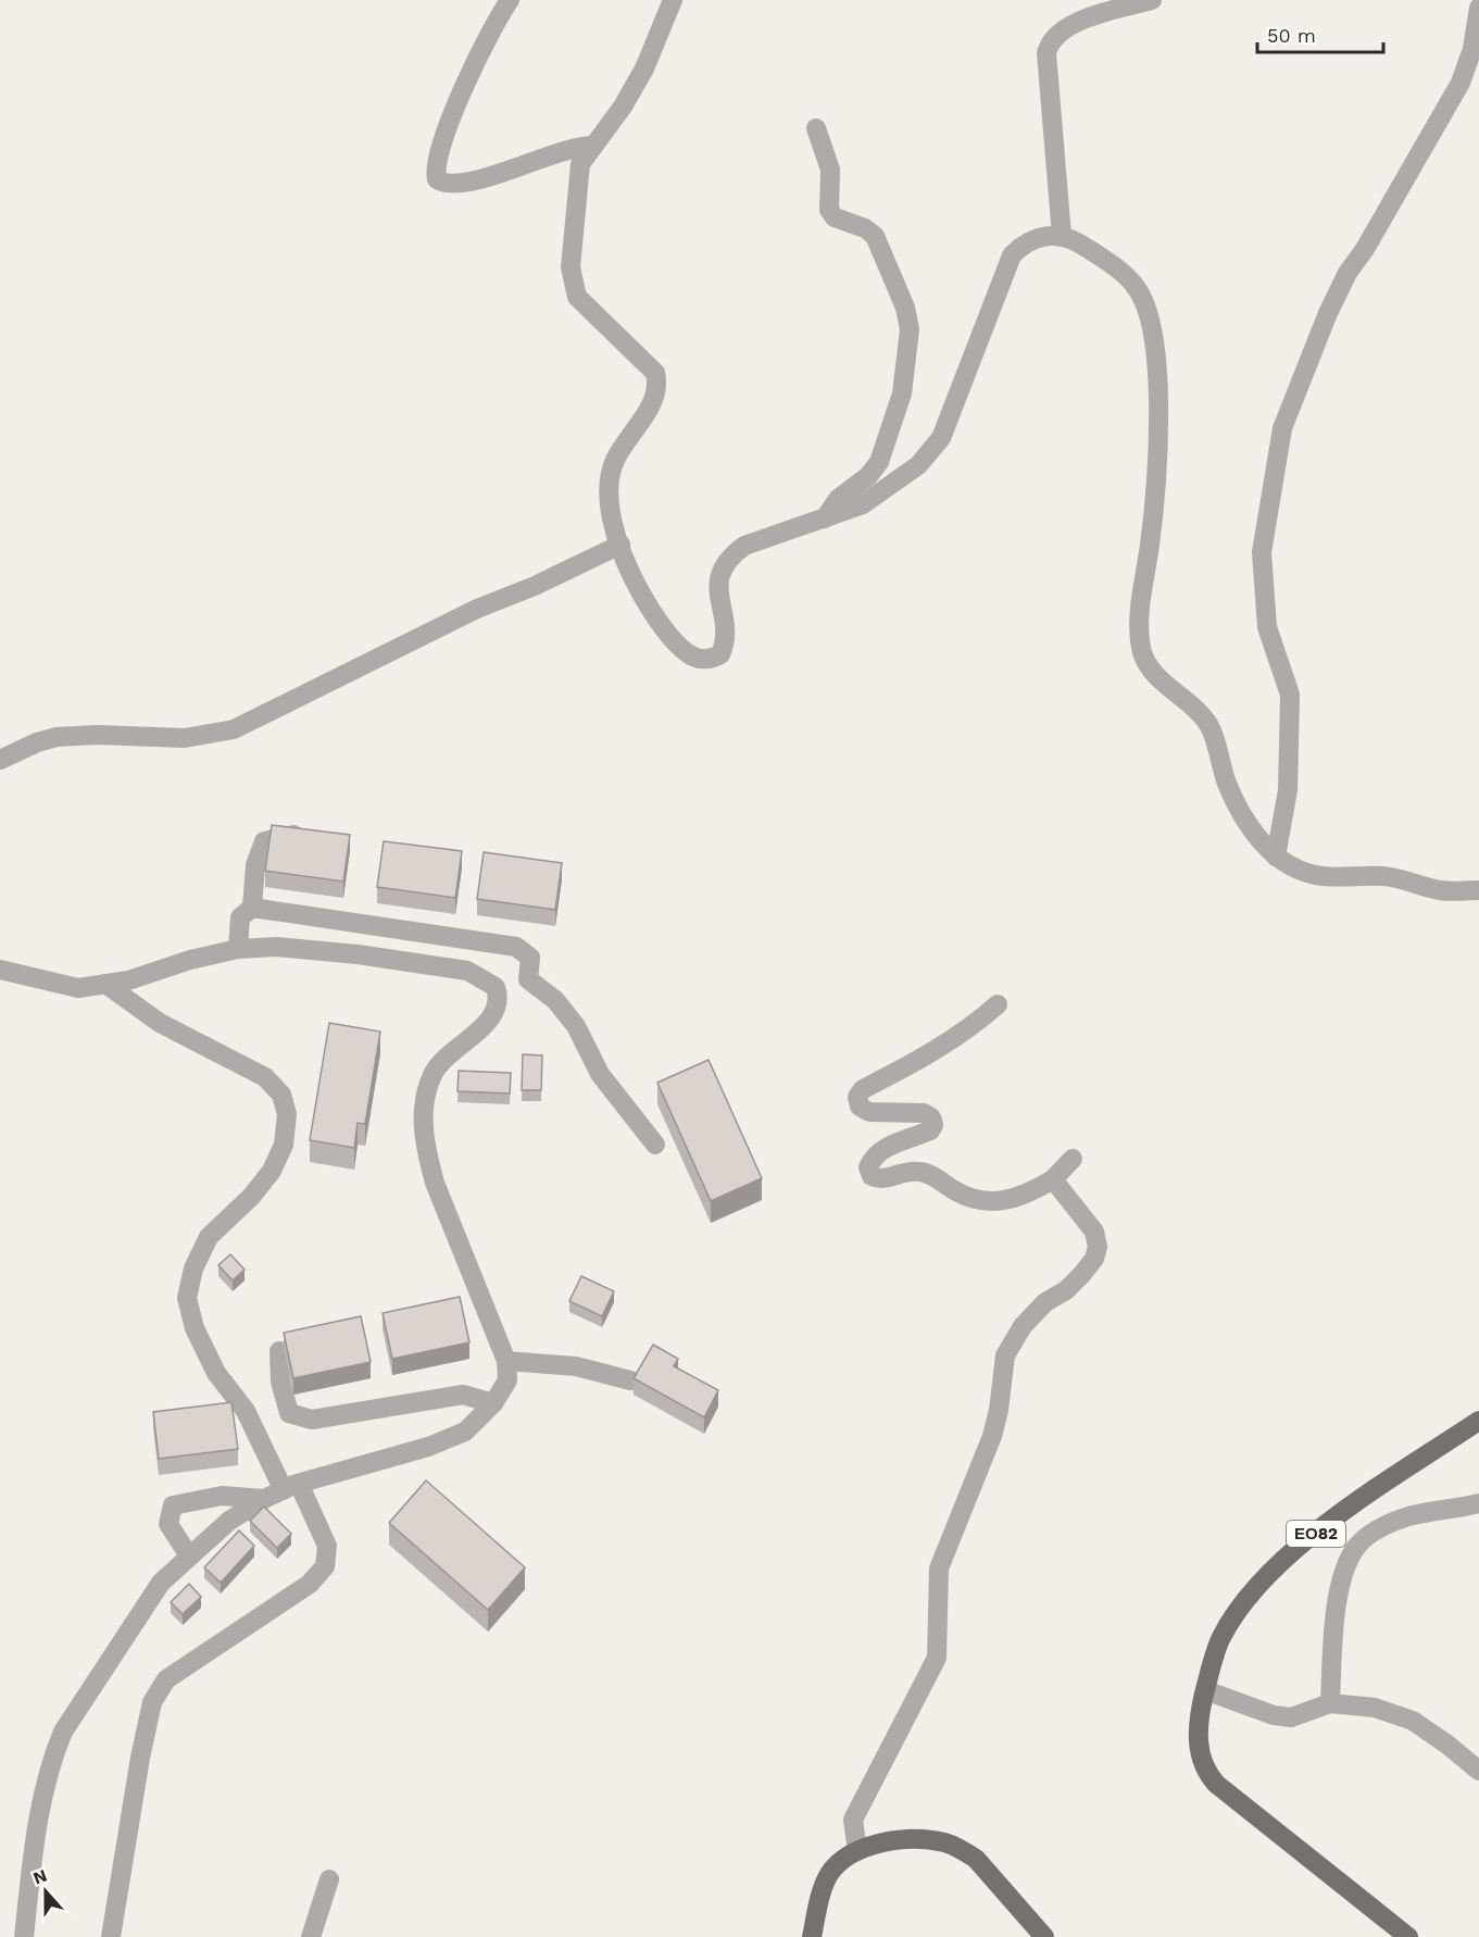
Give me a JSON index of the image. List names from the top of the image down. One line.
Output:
{"streets":{"main road":["ΕΟ82"]},"scale_bar":"50 m","north":"top"}
